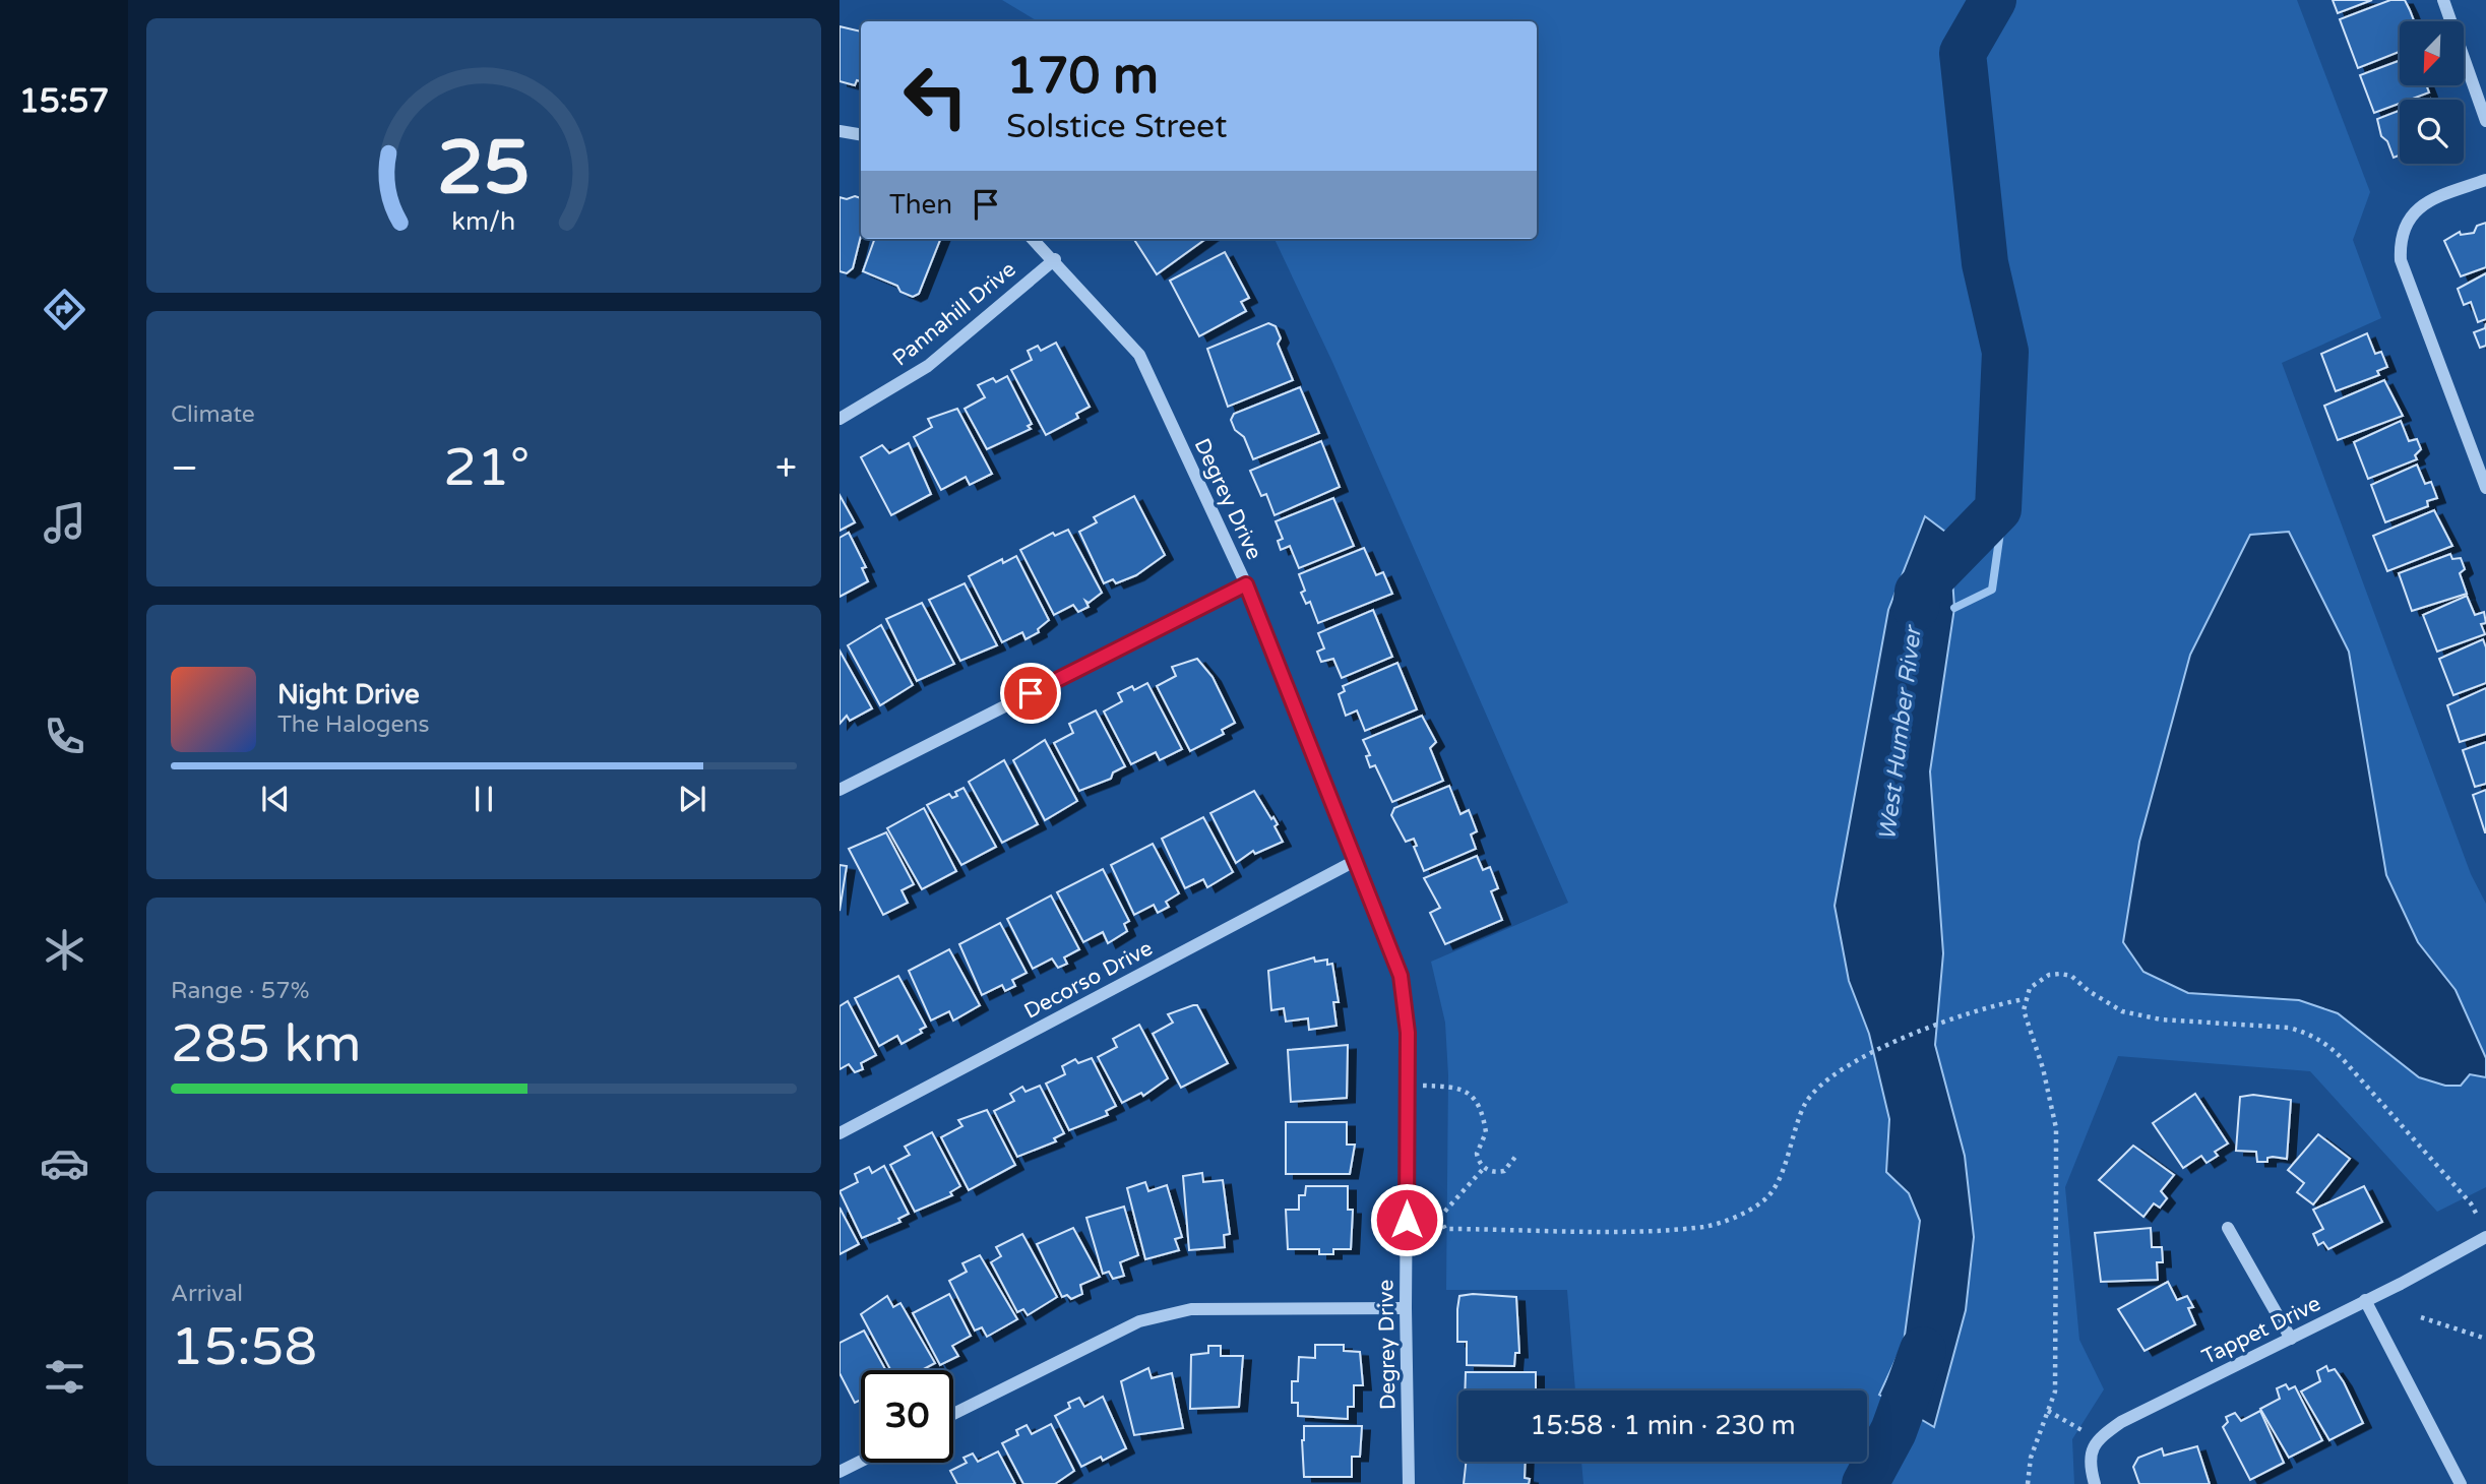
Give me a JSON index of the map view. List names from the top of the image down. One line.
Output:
{"streets":{"street":["Pannahill Drive","Degrey Drive","Decorso Drive","Tappet Drive"]},"crossings":[["Pannahill Drive","Degrey Drive"],["Degrey Drive","Decorso Drive"]],"water":["West Humber River"],"north":"bottom left","page":{"tabs":"15:57","turn":["170 m","Solstice Street"],"then":"Then","tile":["Climate",["Range · 57%","285 km"],["Arrival","15:58"]],"heat":["−","21°","+"],"song":["Night Drive","The Halogens"],"limit":"30","trip":"15:58 · 1 min · 230 m","gauge":["25","km/h"]}}
